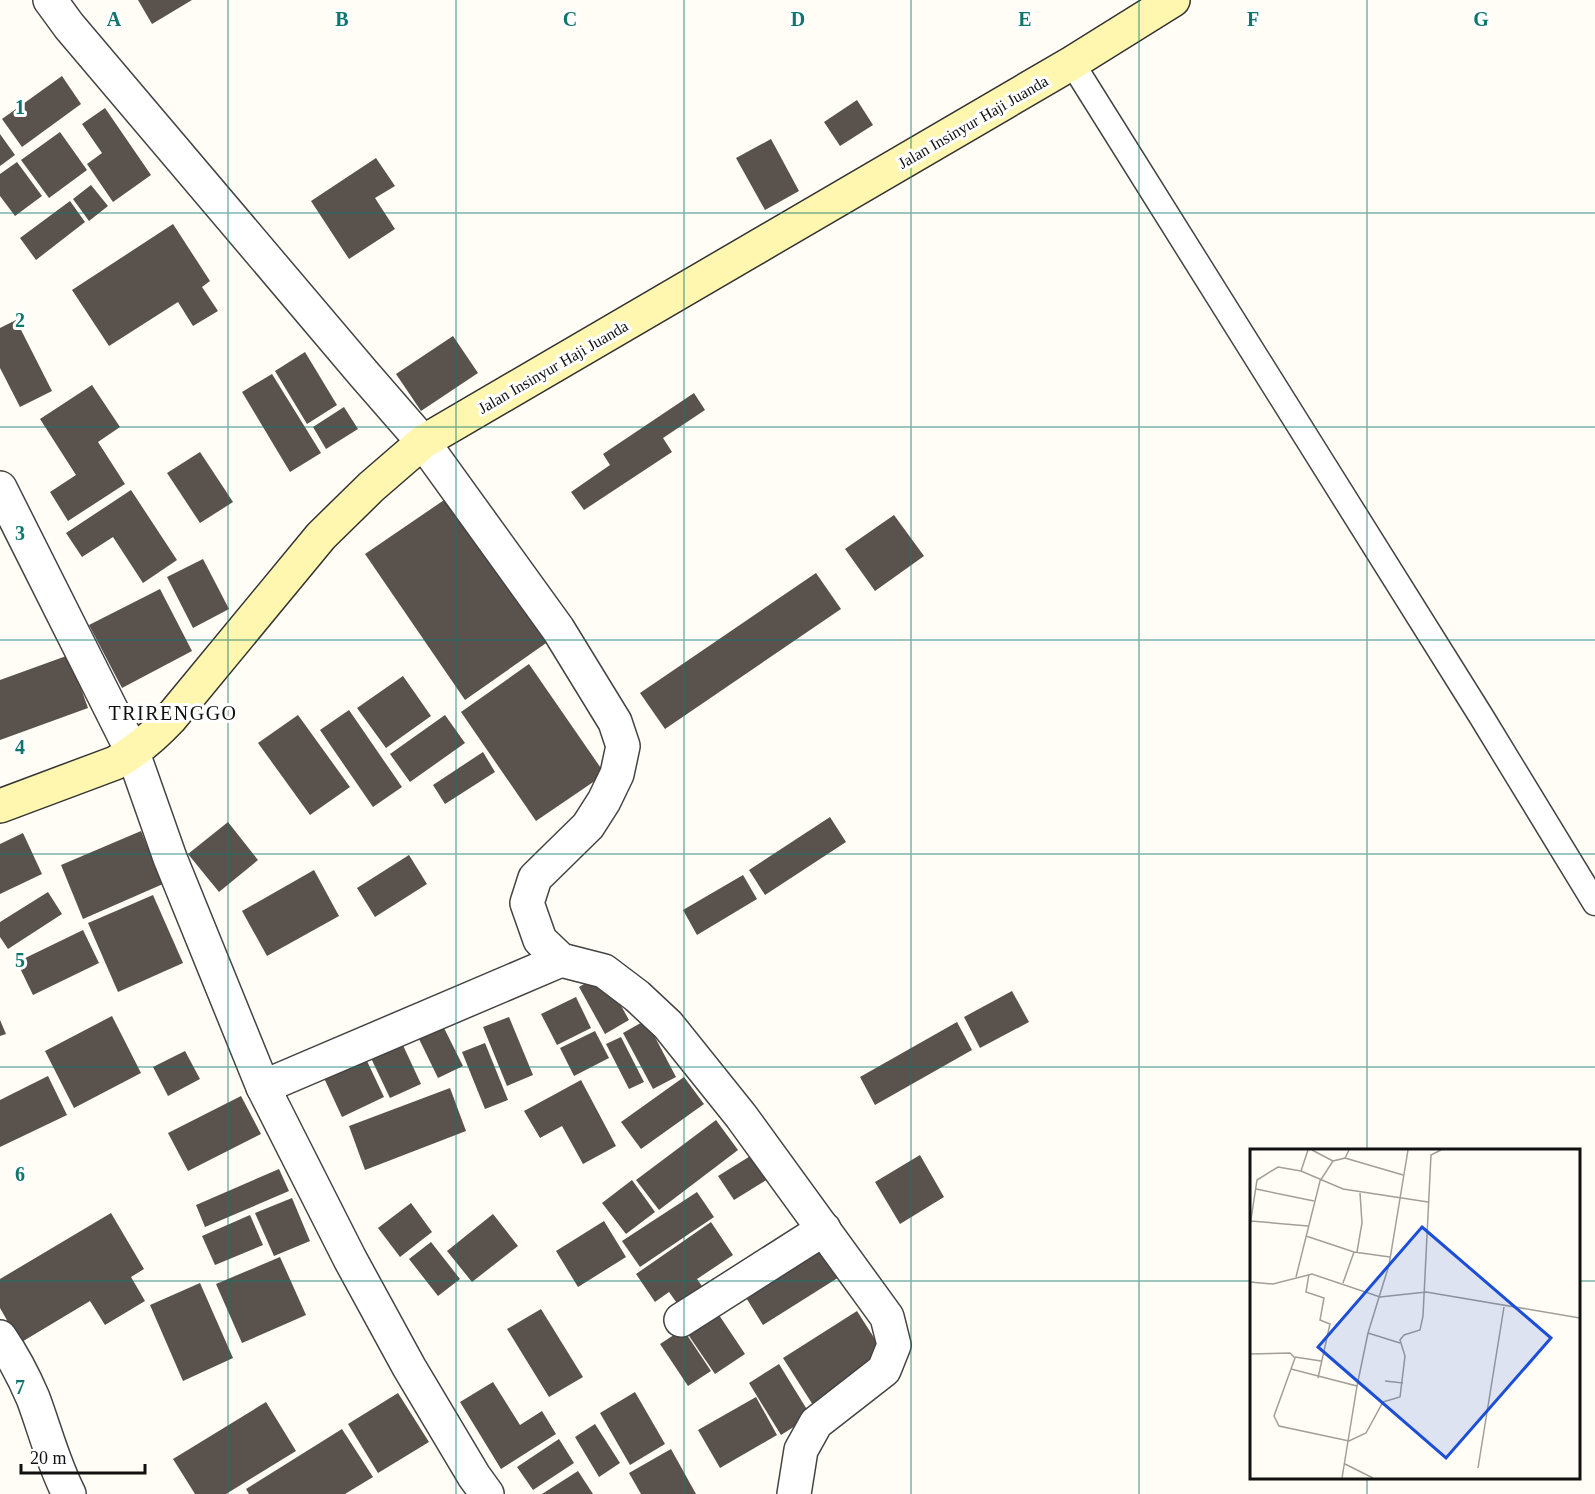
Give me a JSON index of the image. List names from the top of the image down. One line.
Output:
{"streets":{"main road":["Jalan Insinyur Haji Juanda"]},"districts":["TRIRENGGO"],"scale_bar":"20 m","grid":{"columns":["A","B","C","D","E","F","G"],"rows":["1","2","3","4","5","6","7"]}}
